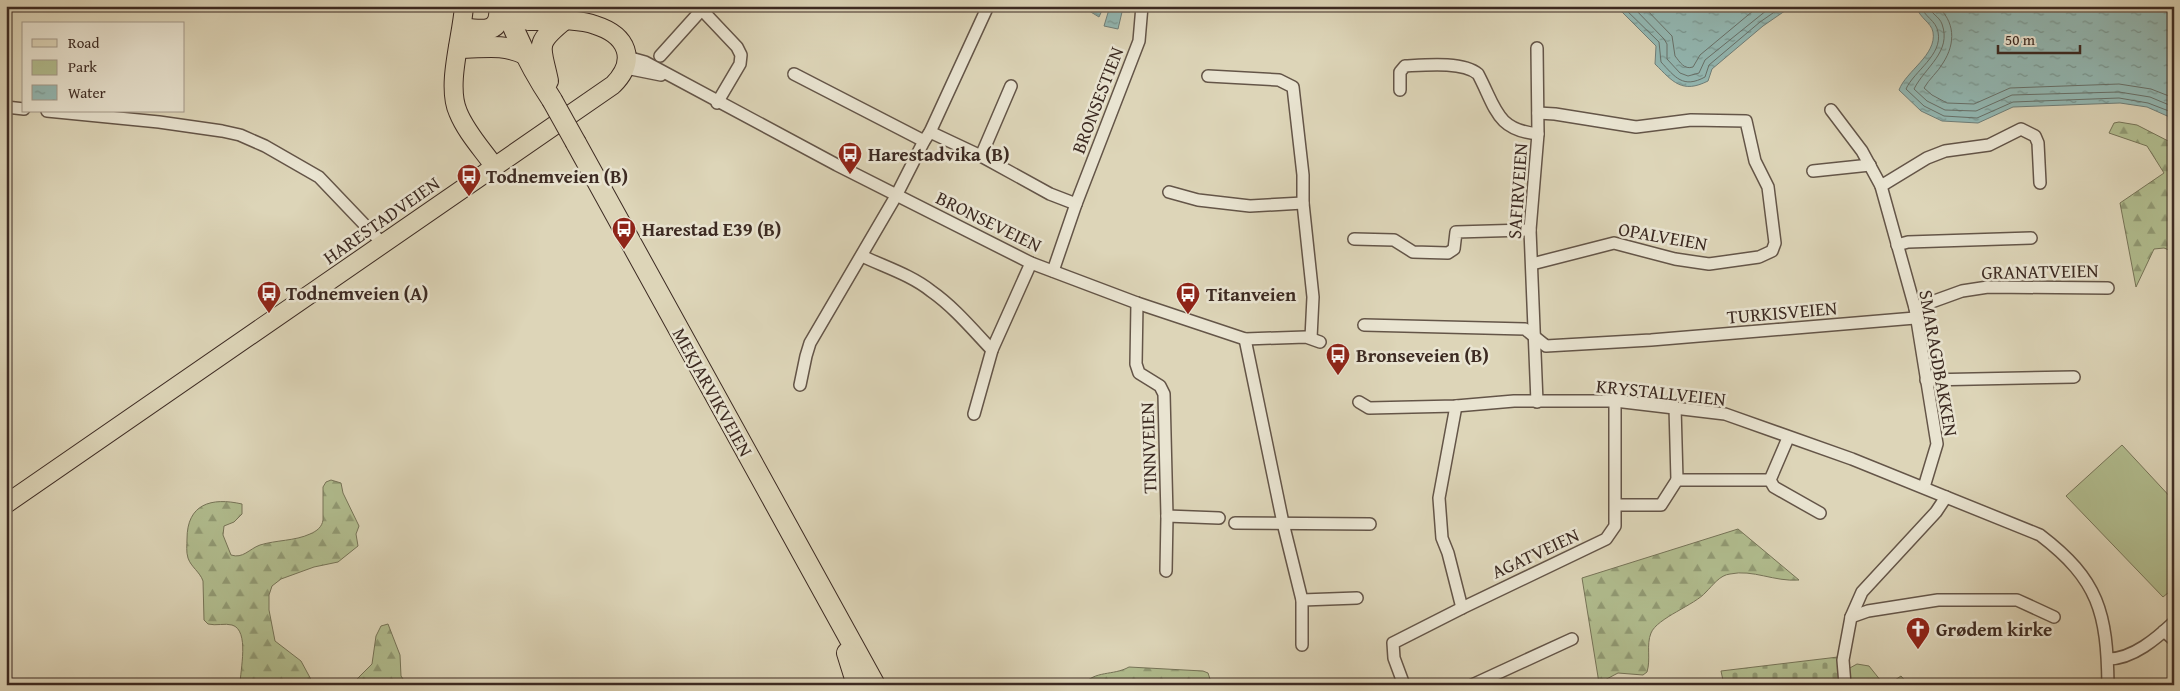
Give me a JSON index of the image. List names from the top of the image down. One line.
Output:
{"streets":{"highway":["MEKJARVIKVEIEN"],"main road":["HARESTADVEIEN"],"street":["BRONSESTIEN","SAFIRVEIEN","BRONSEVEIEN","OPALVEIEN","GRANATVEIEN","TURKISVEIEN","SMARAGDBAKKEN","KRYSTALLVEIEN","TINNVEIEN","AGATVEIEN"]},"crossings":[["BRONSESTIEN","BRONSEVEIEN"],["SAFIRVEIEN","OPALVEIEN"],["SAFIRVEIEN","TURKISVEIEN"],["SAFIRVEIEN","KRYSTALLVEIEN"],["HARESTADVEIEN","BRONSEVEIEN"],["BRONSEVEIEN","TINNVEIEN"],["GRANATVEIEN","TURKISVEIEN"],["GRANATVEIEN","SMARAGDBAKKEN"],["TURKISVEIEN","SMARAGDBAKKEN"],["SMARAGDBAKKEN","KRYSTALLVEIEN"],["KRYSTALLVEIEN","AGATVEIEN"]],"places":{"bus stop":["Harestadvika (B)","Todnemveien (B)","Harestad E39 (B)","Todnemveien (A)","Titanveien","Bronseveien (B)"],"church":["Grødem kirke"]},"legend":["Road","Park","Water"],"scale_bar":"50 m"}
